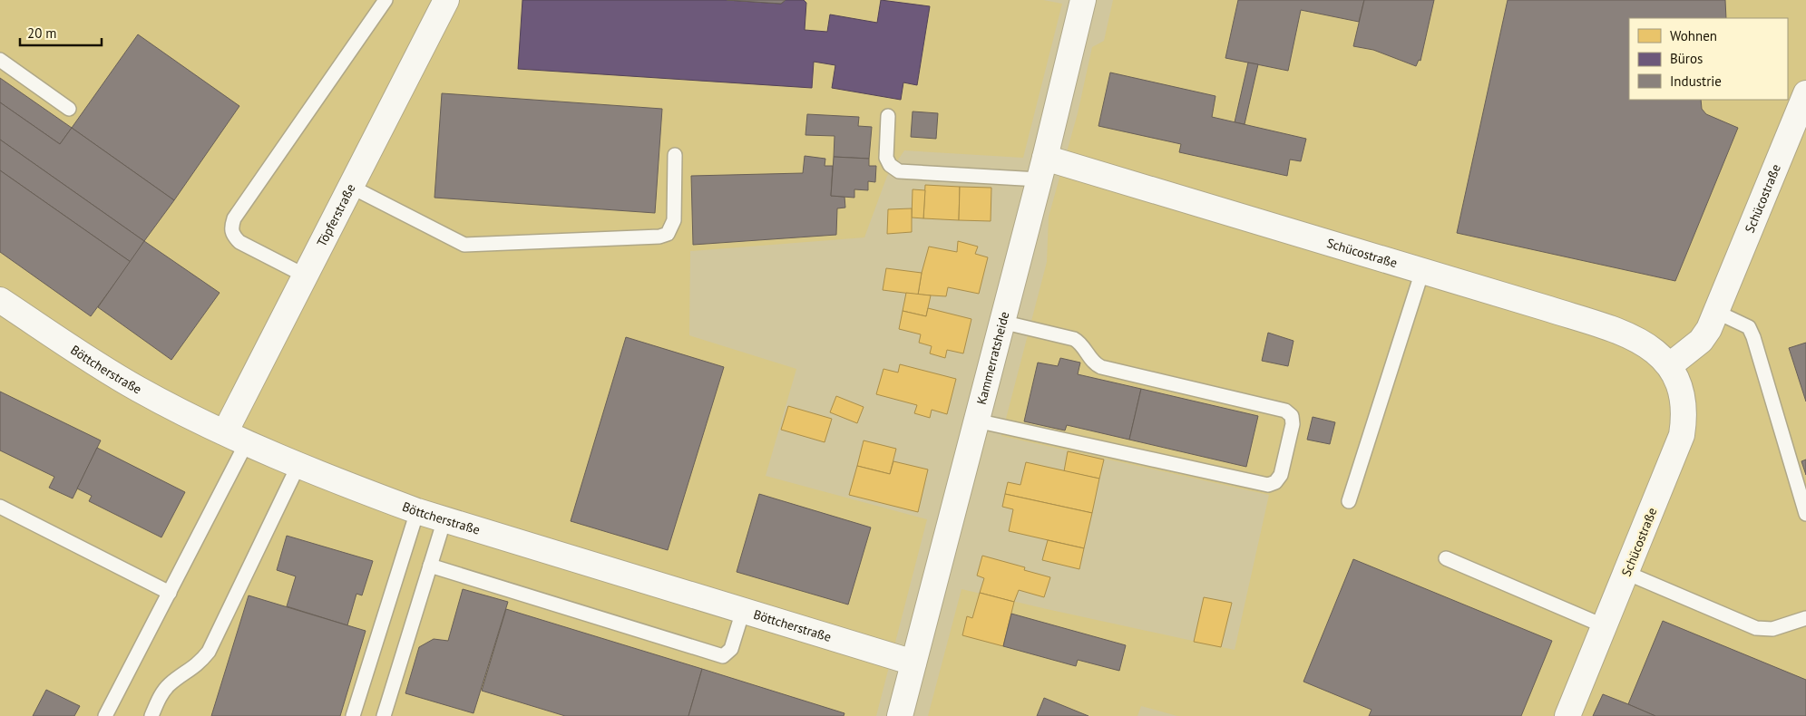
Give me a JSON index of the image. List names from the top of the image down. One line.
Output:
{"streets":{"street":["Schücostraße","Töpferstraße","Kammerratsheide","Böttcherstraße"]},"crossings":[["Schücostraße","Kammerratsheide"],["Töpferstraße","Böttcherstraße"],["Kammerratsheide","Böttcherstraße"]],"legend":["Wohnen","Büros","Industrie"],"scale_bar":"20 m"}
